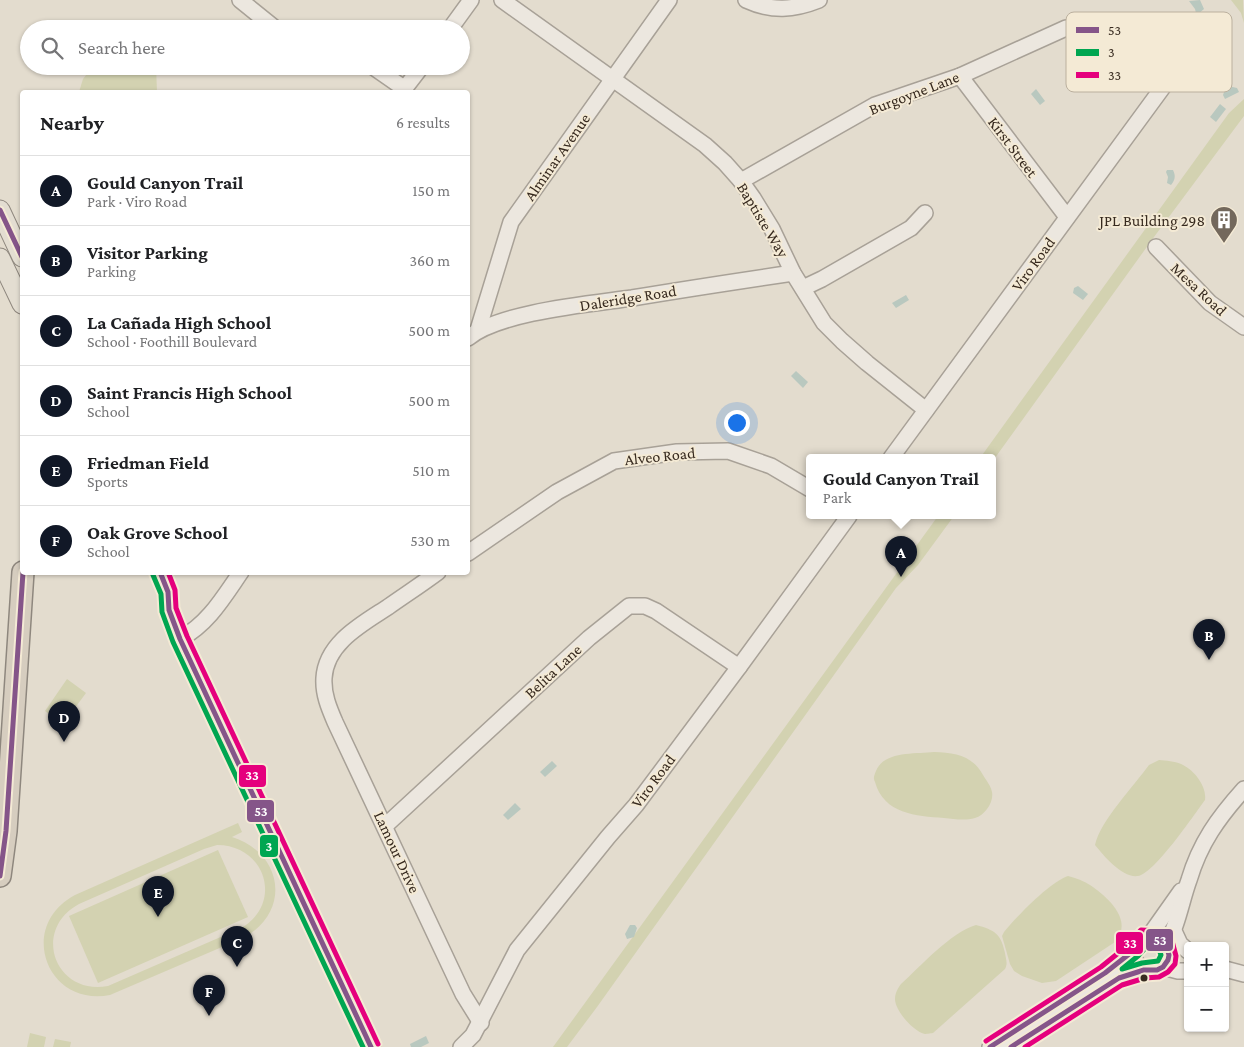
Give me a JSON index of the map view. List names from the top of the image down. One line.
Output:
{"streets":{"street":["Burgoyne Lane","Kirst Street","Alminar Avenue","Baptiste Way","Viro Road","Mesa Road","Daleridge Road","Alveo Road","Belita Lane","Lamour Drive"]},"crossings":[["Burgoyne Lane","Kirst Street"],["Burgoyne Lane","Baptiste Way"],["Kirst Street","Viro Road"],["Alminar Avenue","Baptiste Way"],["Alminar Avenue","Daleridge Road"],["Baptiste Way","Viro Road"],["Baptiste Way","Daleridge Road"],["Viro Road","Belita Lane"],["Viro Road","Lamour Drive"],["Belita Lane","Lamour Drive"]],"places":{"building":["JPL Building 298"]},"lines":["transit line 53","transit line 3","transit line 33"],"legend":["53","3","33"],"page":{"search":"Search here","heading":["Nearby","6 results"],"list":[{"mark":"A","name":"Gould Canyon Trail","note":"Park · Viro Road","value":"150 m"},{"mark":"B","name":"Visitor Parking","note":"Parking","value":"360 m"},{"mark":"C","name":"La Cañada High School","note":"School · Foothill Boulevard","value":"500 m"},{"mark":"D","name":"Saint Francis High School","note":"School","value":"500 m"},{"mark":"E","name":"Friedman Field","note":"Sports","value":"510 m"},{"mark":"F","name":"Oak Grove School","note":"School","value":"530 m"}],"popup":["Gould Canyon Trail","Park"],"pins":["A","B","D","E","C","F"],"map_buttons":["+","−"]}}
